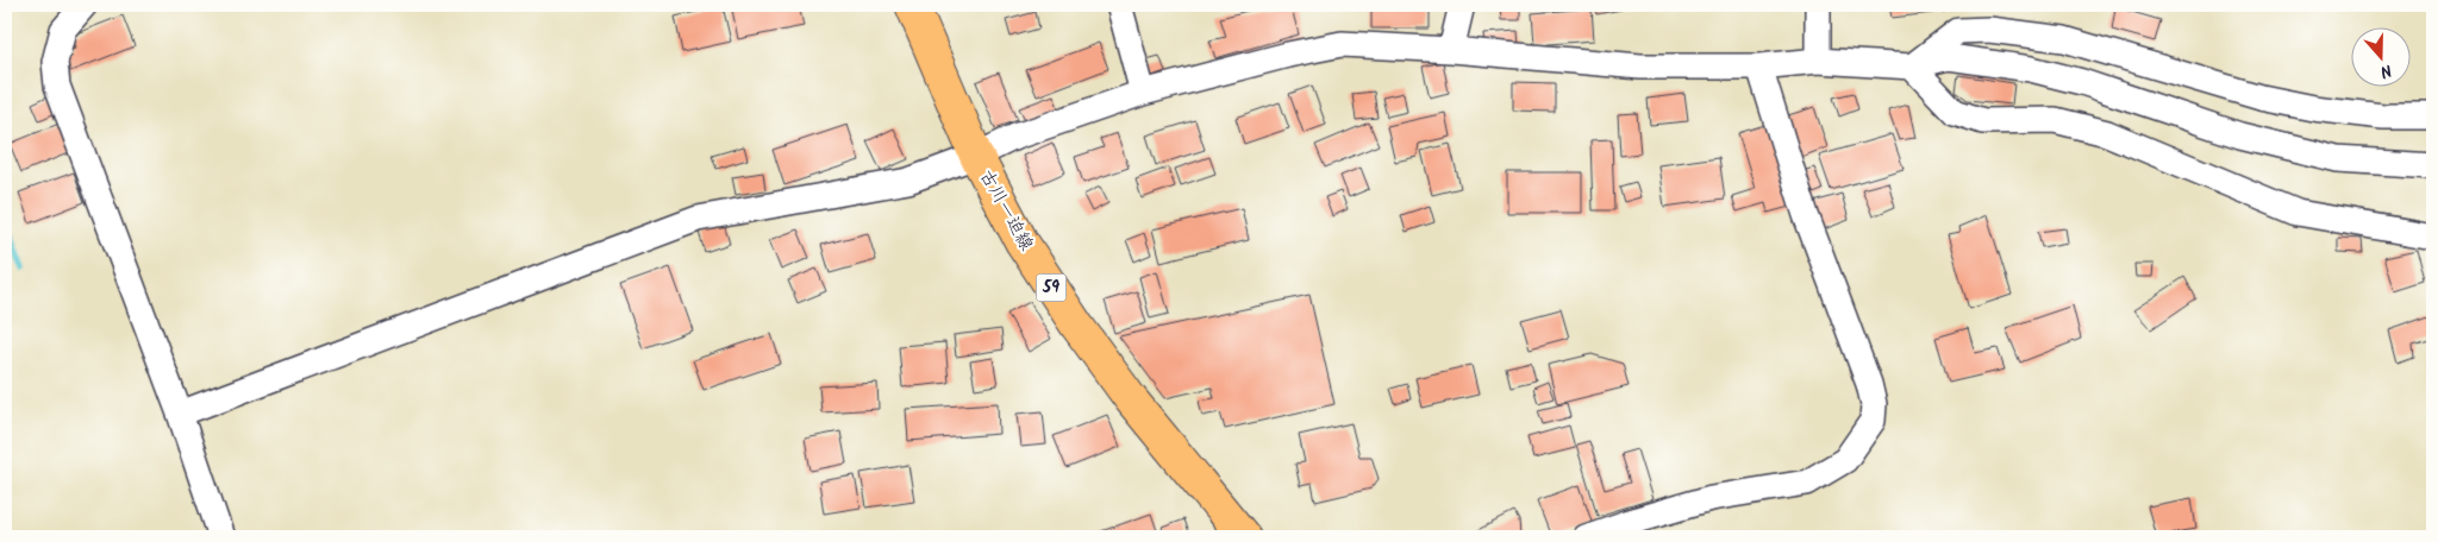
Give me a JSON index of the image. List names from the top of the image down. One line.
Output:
{"streets":{"main road":["古川一迫線","59"]},"north":"bottom"}
